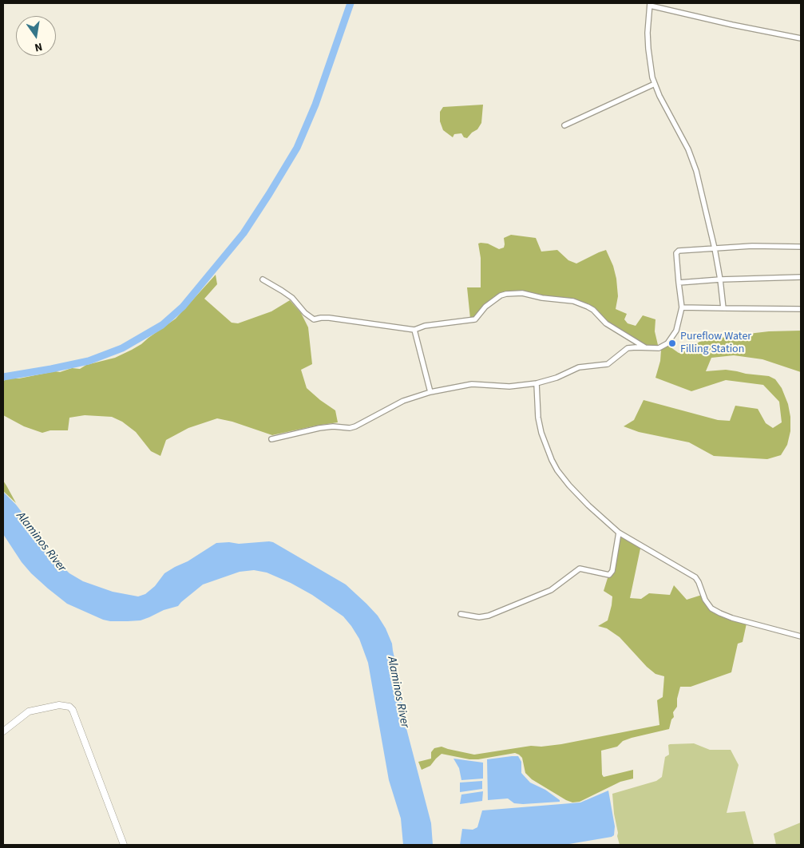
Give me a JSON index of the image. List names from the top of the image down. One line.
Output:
{"water":["Alaminos River"],"places":["Pureflow Water Filling Station"],"north":"bottom"}
